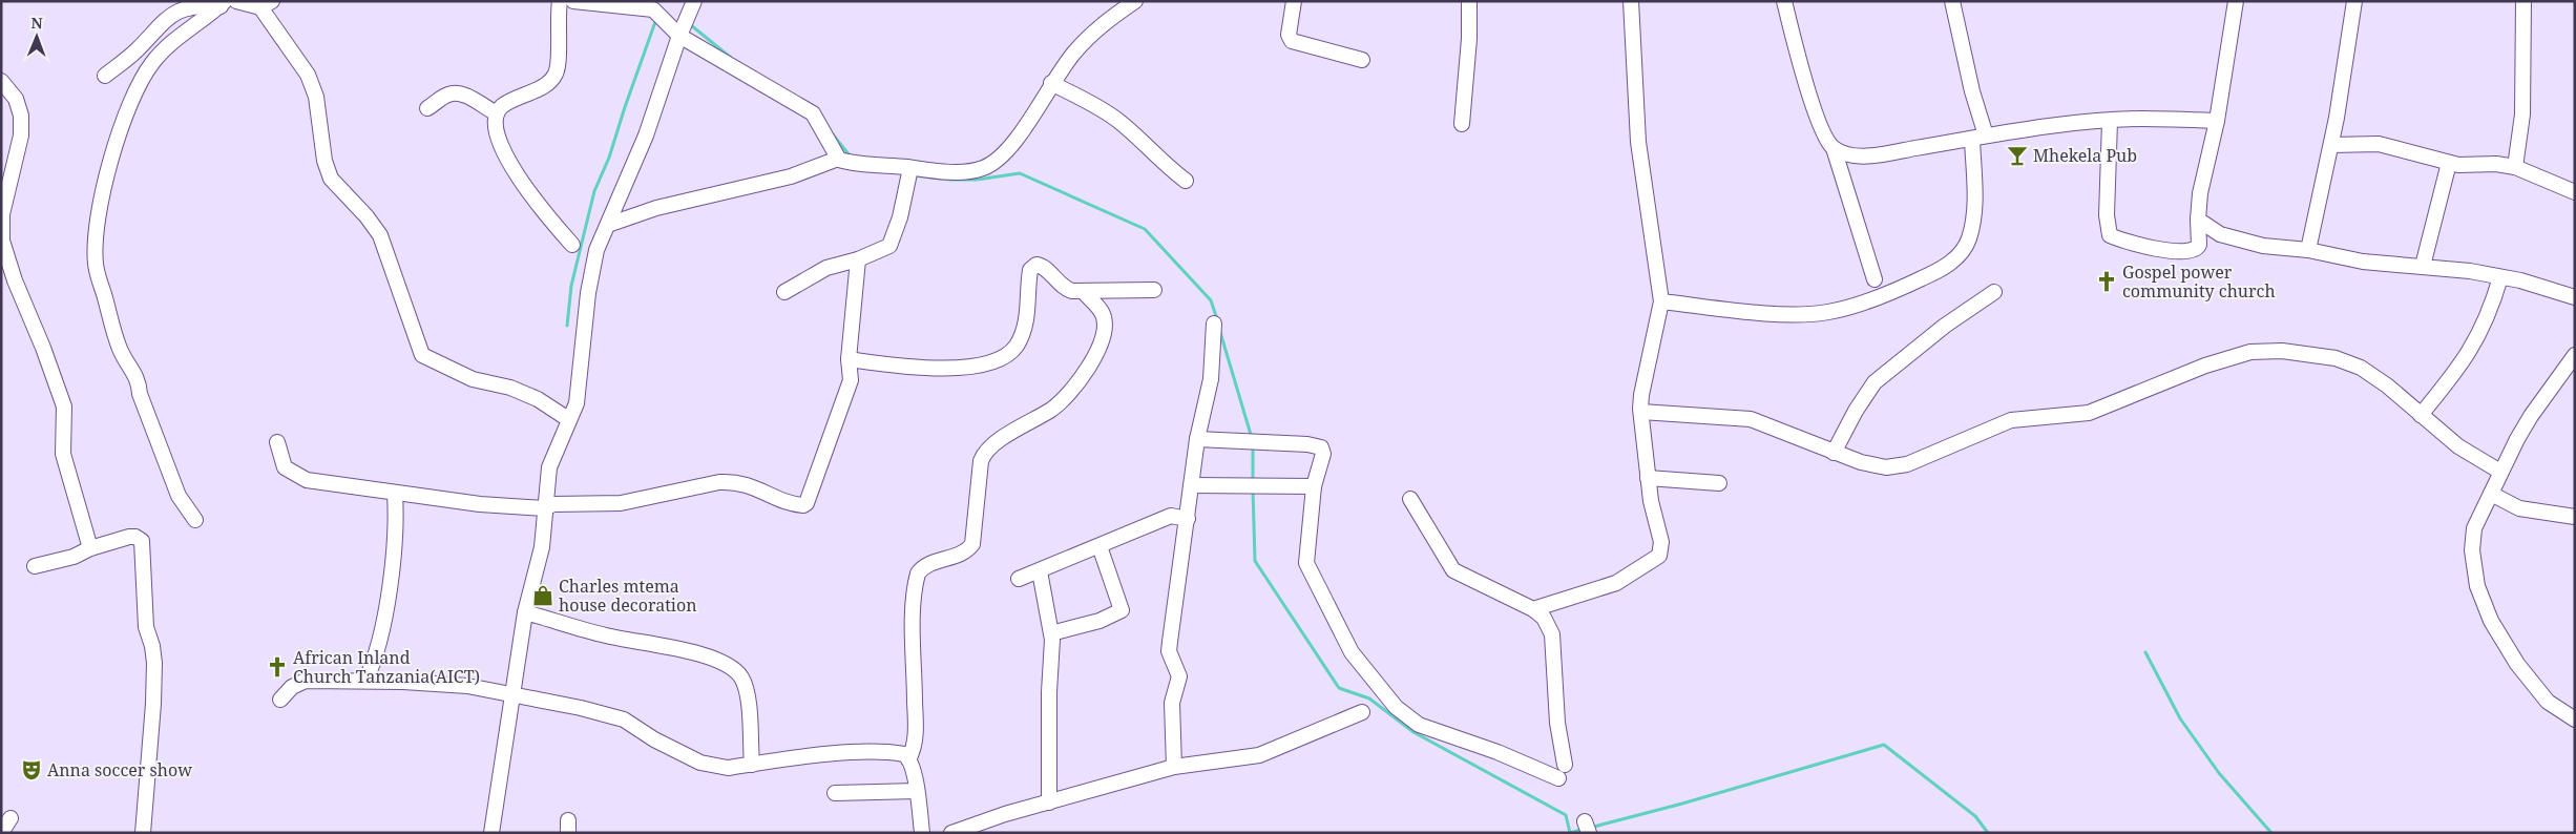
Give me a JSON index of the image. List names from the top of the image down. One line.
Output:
{"places":{"bar":["Mhekela Pub"],"church":["Gospel power community church","African Inland Church Tanzania(AICT)"],"shop":["Charles mtema house decoration"],"theatre":["Anna soccer show"]},"north":"top"}
